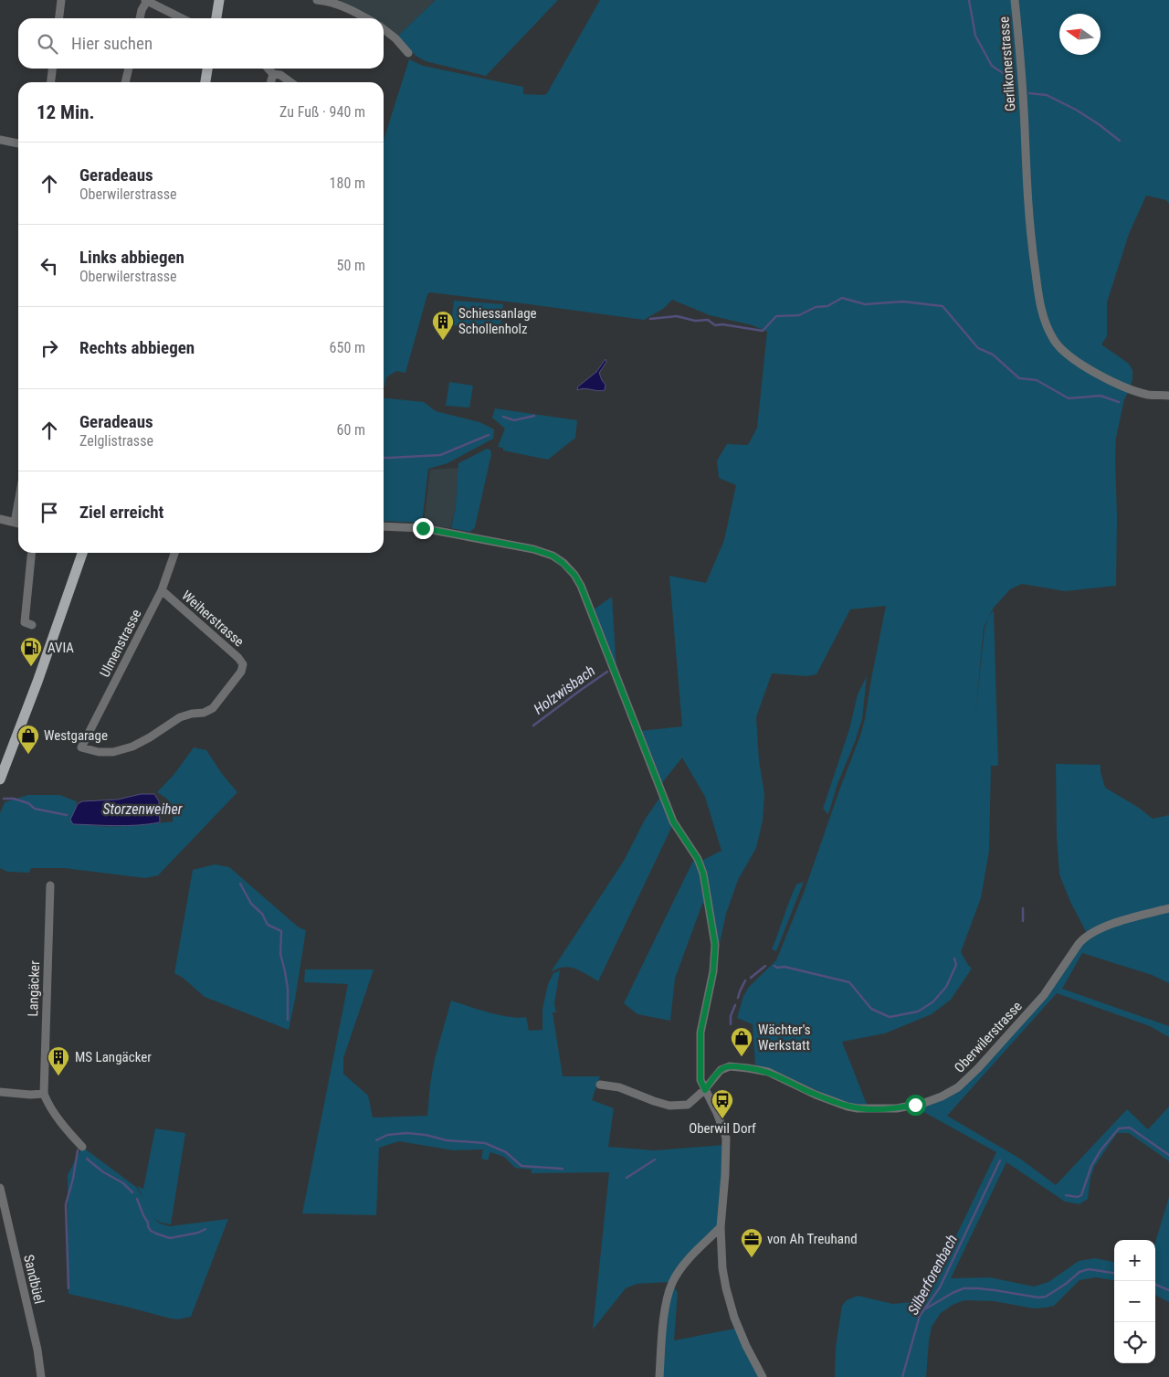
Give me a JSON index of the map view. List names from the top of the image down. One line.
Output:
{"streets":{"street":["Gerlikonerstrasse","Weiherstrasse","Ulmenstrasse","Langäcker","Oberwilerstrasse","Sandbüel"]},"crossings":[["Weiherstrasse","Ulmenstrasse"]],"water":["Holzwisbach","Storzenweiher","Silberforenbach"],"places":{"building":["Schiessanlage Schollenholz","MS Langäcker"],"fuel station":["AVIA"],"shop":["Westgarage","Wächter's Werkstatt"],"bus stop":["Oberwil Dorf"],"office":["von Ah Treuhand"]},"north":"left","page":{"search":"Hier suchen","heading":["12 Min.","Zu Fuß · 940 m"],"list":[["Geradeaus","Oberwilerstrasse","180 m"],["Links abbiegen","Oberwilerstrasse","50 m"],["Rechts abbiegen","650 m"],["Geradeaus","Zelglistrasse","60 m"],"Ziel erreicht"],"map_buttons":["+","−"]}}
